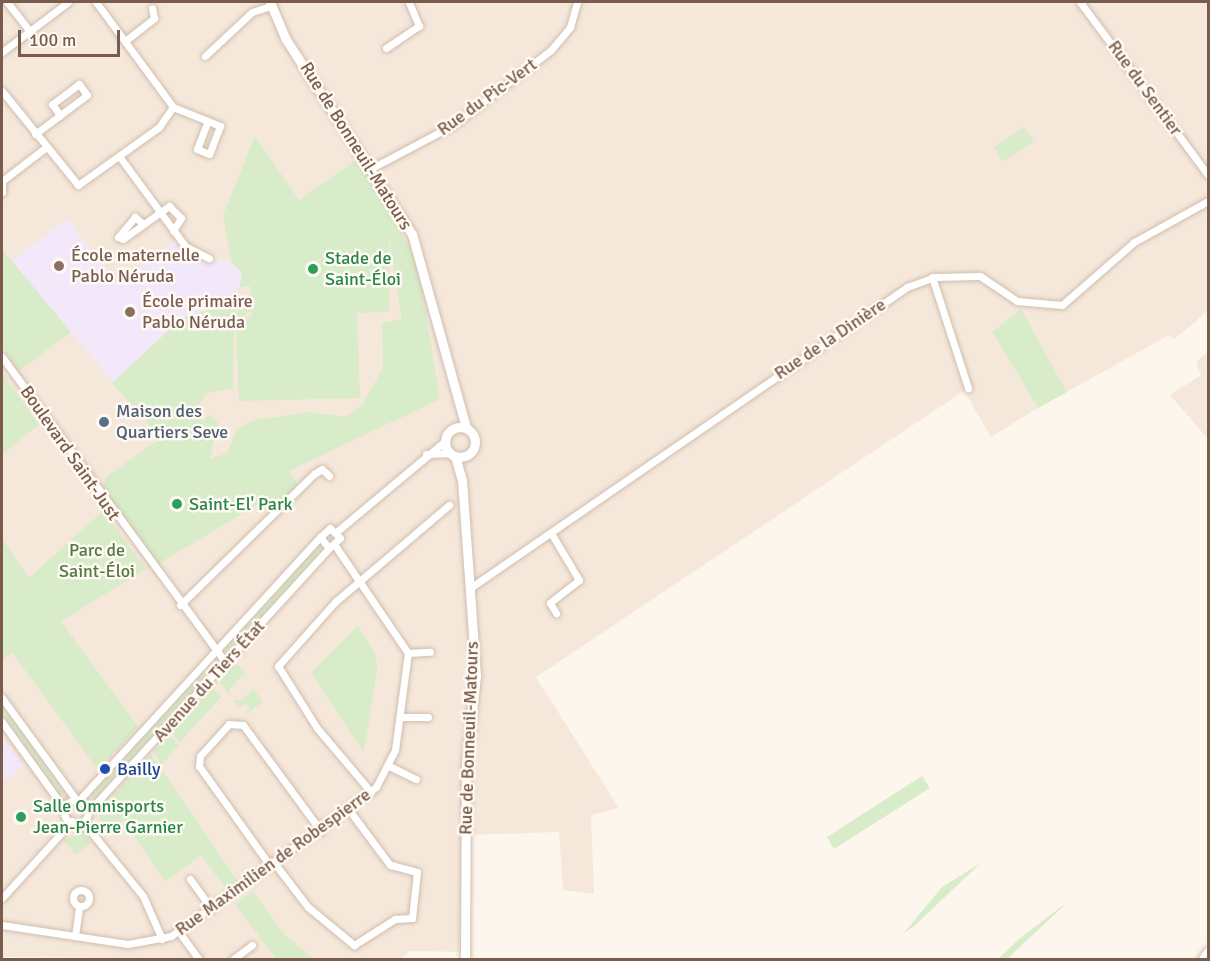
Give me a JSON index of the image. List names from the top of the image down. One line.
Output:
{"streets":{"main road":["Rue de Bonneuil-Matours"],"street":["Rue du Sentier","Rue du Pic-Vert","Rue de la Dinière","Boulevard Saint-Just","Avenue du Tiers État","Rue Maximilien de Robespierre"]},"crossings":[["Rue du Pic-Vert","Rue de Bonneuil-Matours"],["Rue de Bonneuil-Matours","Rue de la Dinière"],["Boulevard Saint-Just","Avenue du Tiers État"]],"parks":["Parc de Saint-Éloi"],"places":["École maternelle Pablo Néruda","Stade de Saint-Éloi","École primaire Pablo Néruda","Maison des Quartiers Seve","Saint-El' Park","Bailly","Salle Omnisports Jean-Pierre Garnier"],"scale_bar":"100 m"}
